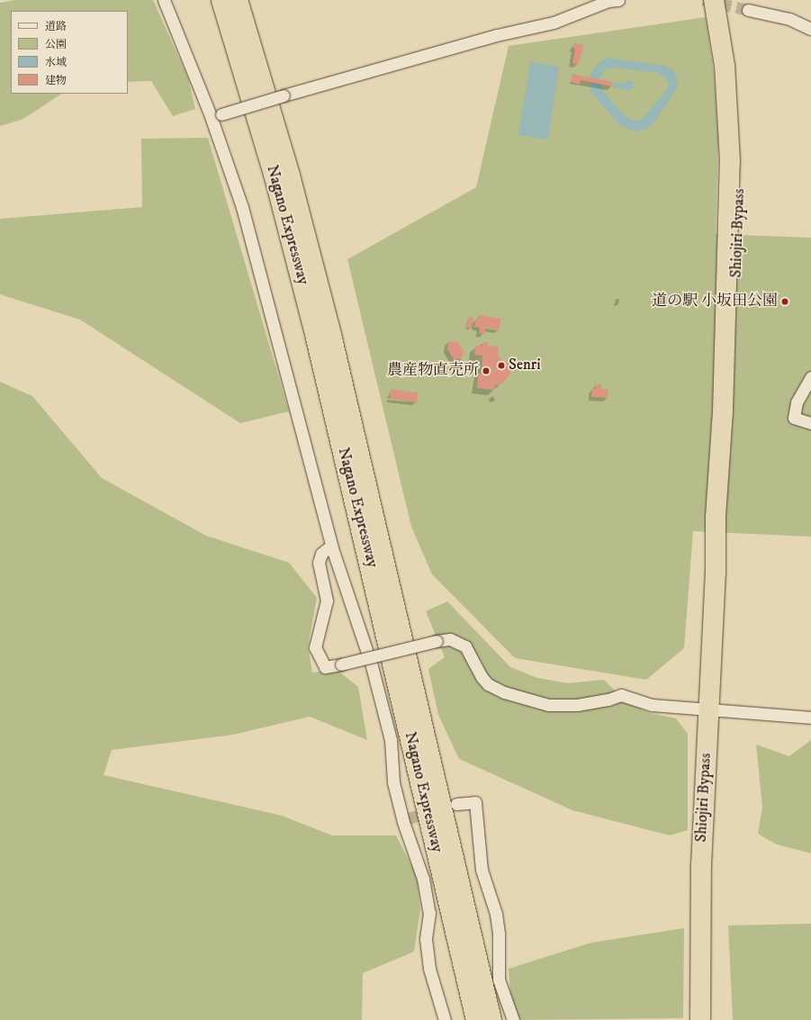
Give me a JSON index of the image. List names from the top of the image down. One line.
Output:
{"streets":{"highway":["Nagano Expressway","Shiojiri Bypass"]},"places":["道の駅 小坂田公園","Senri","農産物直売所"],"legend":["道路","公園","水域","建物"]}
